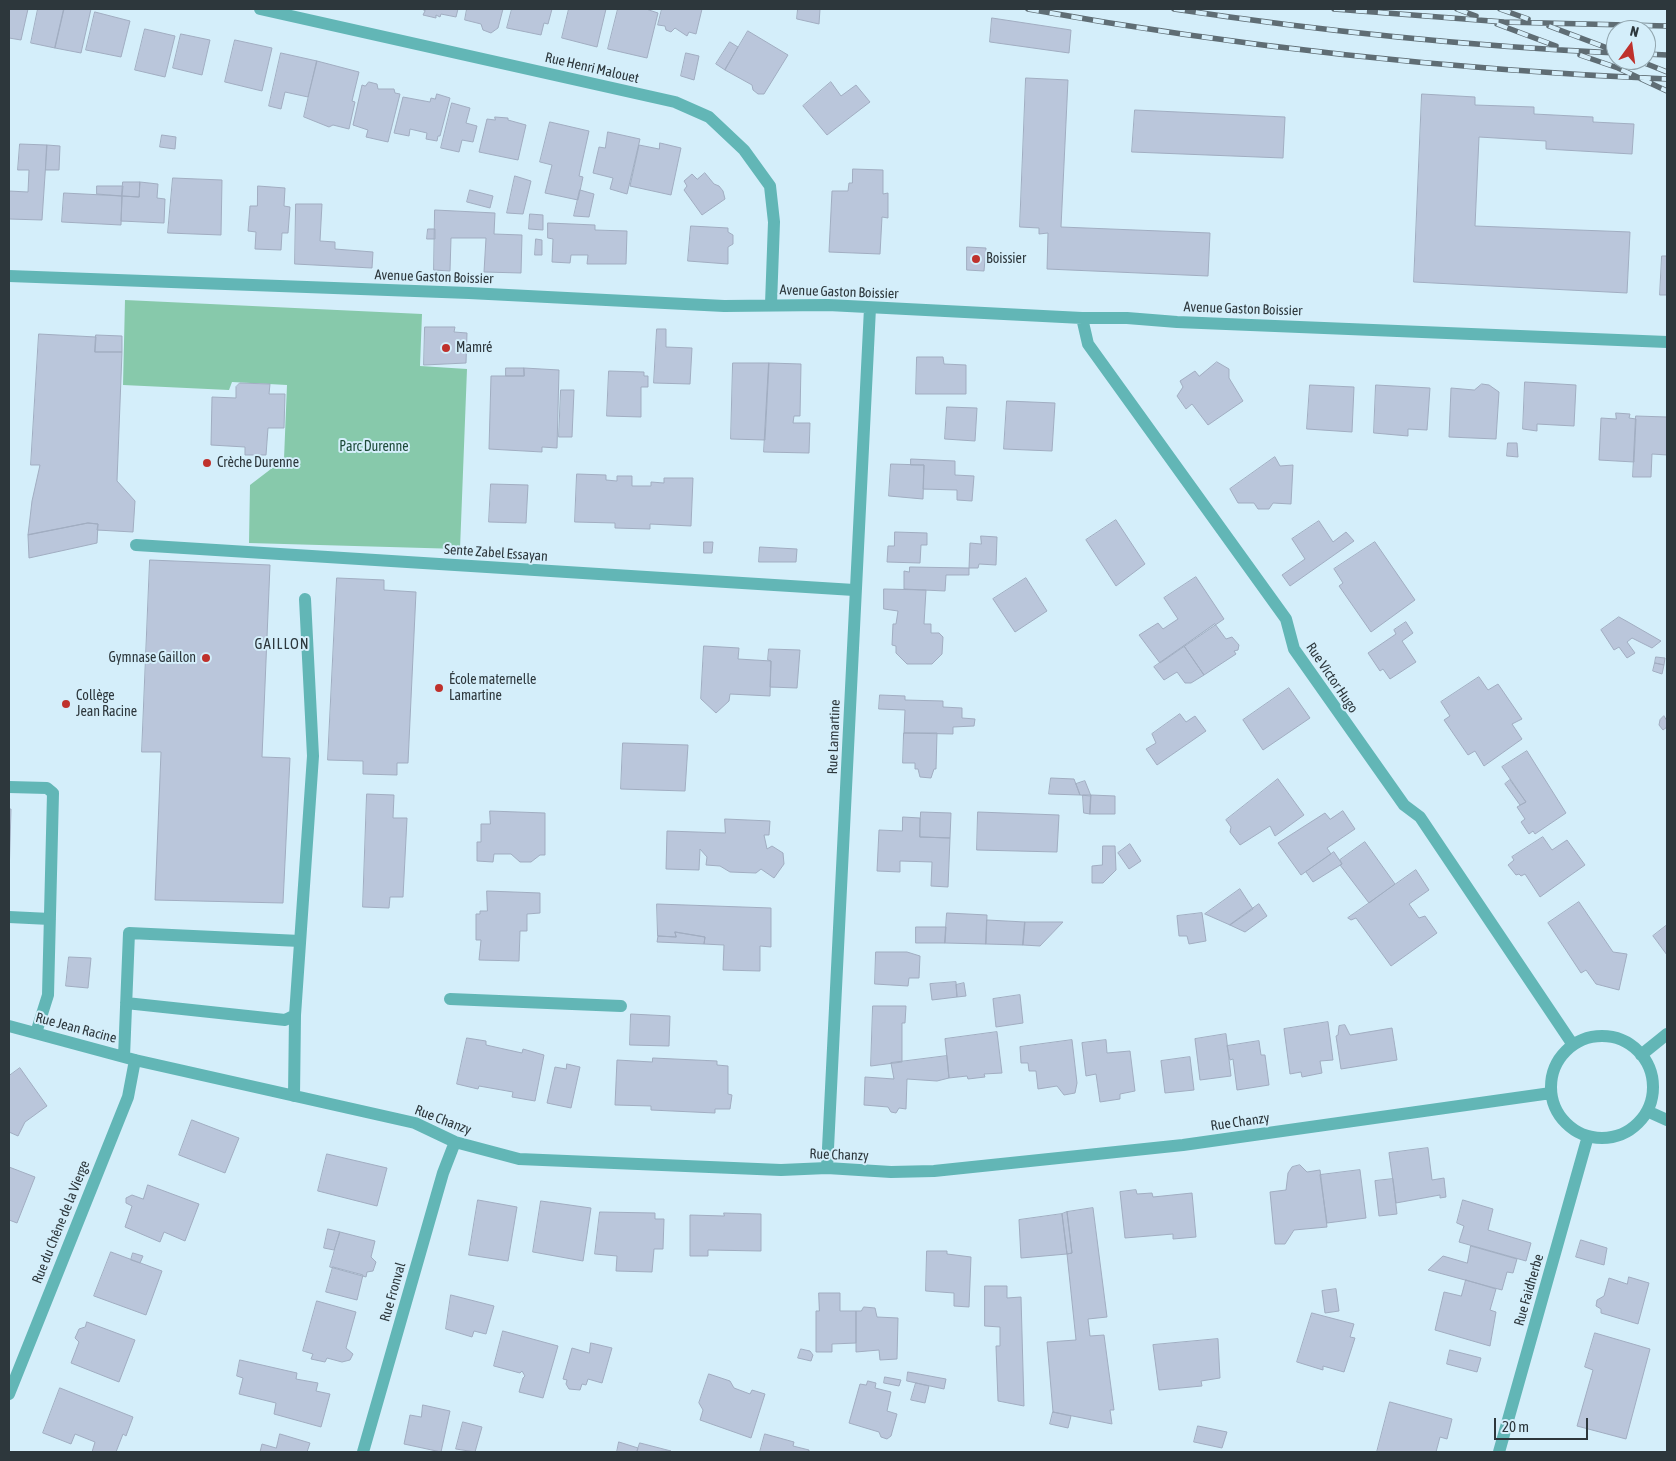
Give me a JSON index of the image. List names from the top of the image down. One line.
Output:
{"streets":{"street":["Rue Henri Malouet","Avenue Gaston Boissier","Sente Zabel Essayan","Rue Victor Hugo","Rue Lamartine","Rue Jean Racine","Rue Chanzy","Rue du Chêne de la Vierge","Rue Faidherbe","Rue Fronval"]},"crossings":[["Rue Henri Malouet","Avenue Gaston Boissier"],["Avenue Gaston Boissier","Rue Victor Hugo"],["Avenue Gaston Boissier","Rue Lamartine"],["Sente Zabel Essayan","Rue Lamartine"],["Rue Victor Hugo","Rue Chanzy"],["Rue Victor Hugo","Rue Faidherbe"],["Rue Lamartine","Rue Chanzy"],["Rue Jean Racine","Rue Chanzy"],["Rue Jean Racine","Rue du Chêne de la Vierge"],["Rue Chanzy","Rue du Chêne de la Vierge"],["Rue Chanzy","Rue Faidherbe"],["Rue Chanzy","Rue Fronval"]],"districts":["GAILLON"],"parks":["Parc Durenne"],"places":["Boissier","Mamré","Crèche Durenne","Gymnase Gaillon","École maternelle Lamartine","Collège Jean Racine"],"scale_bar":"20 m","north":"top"}
